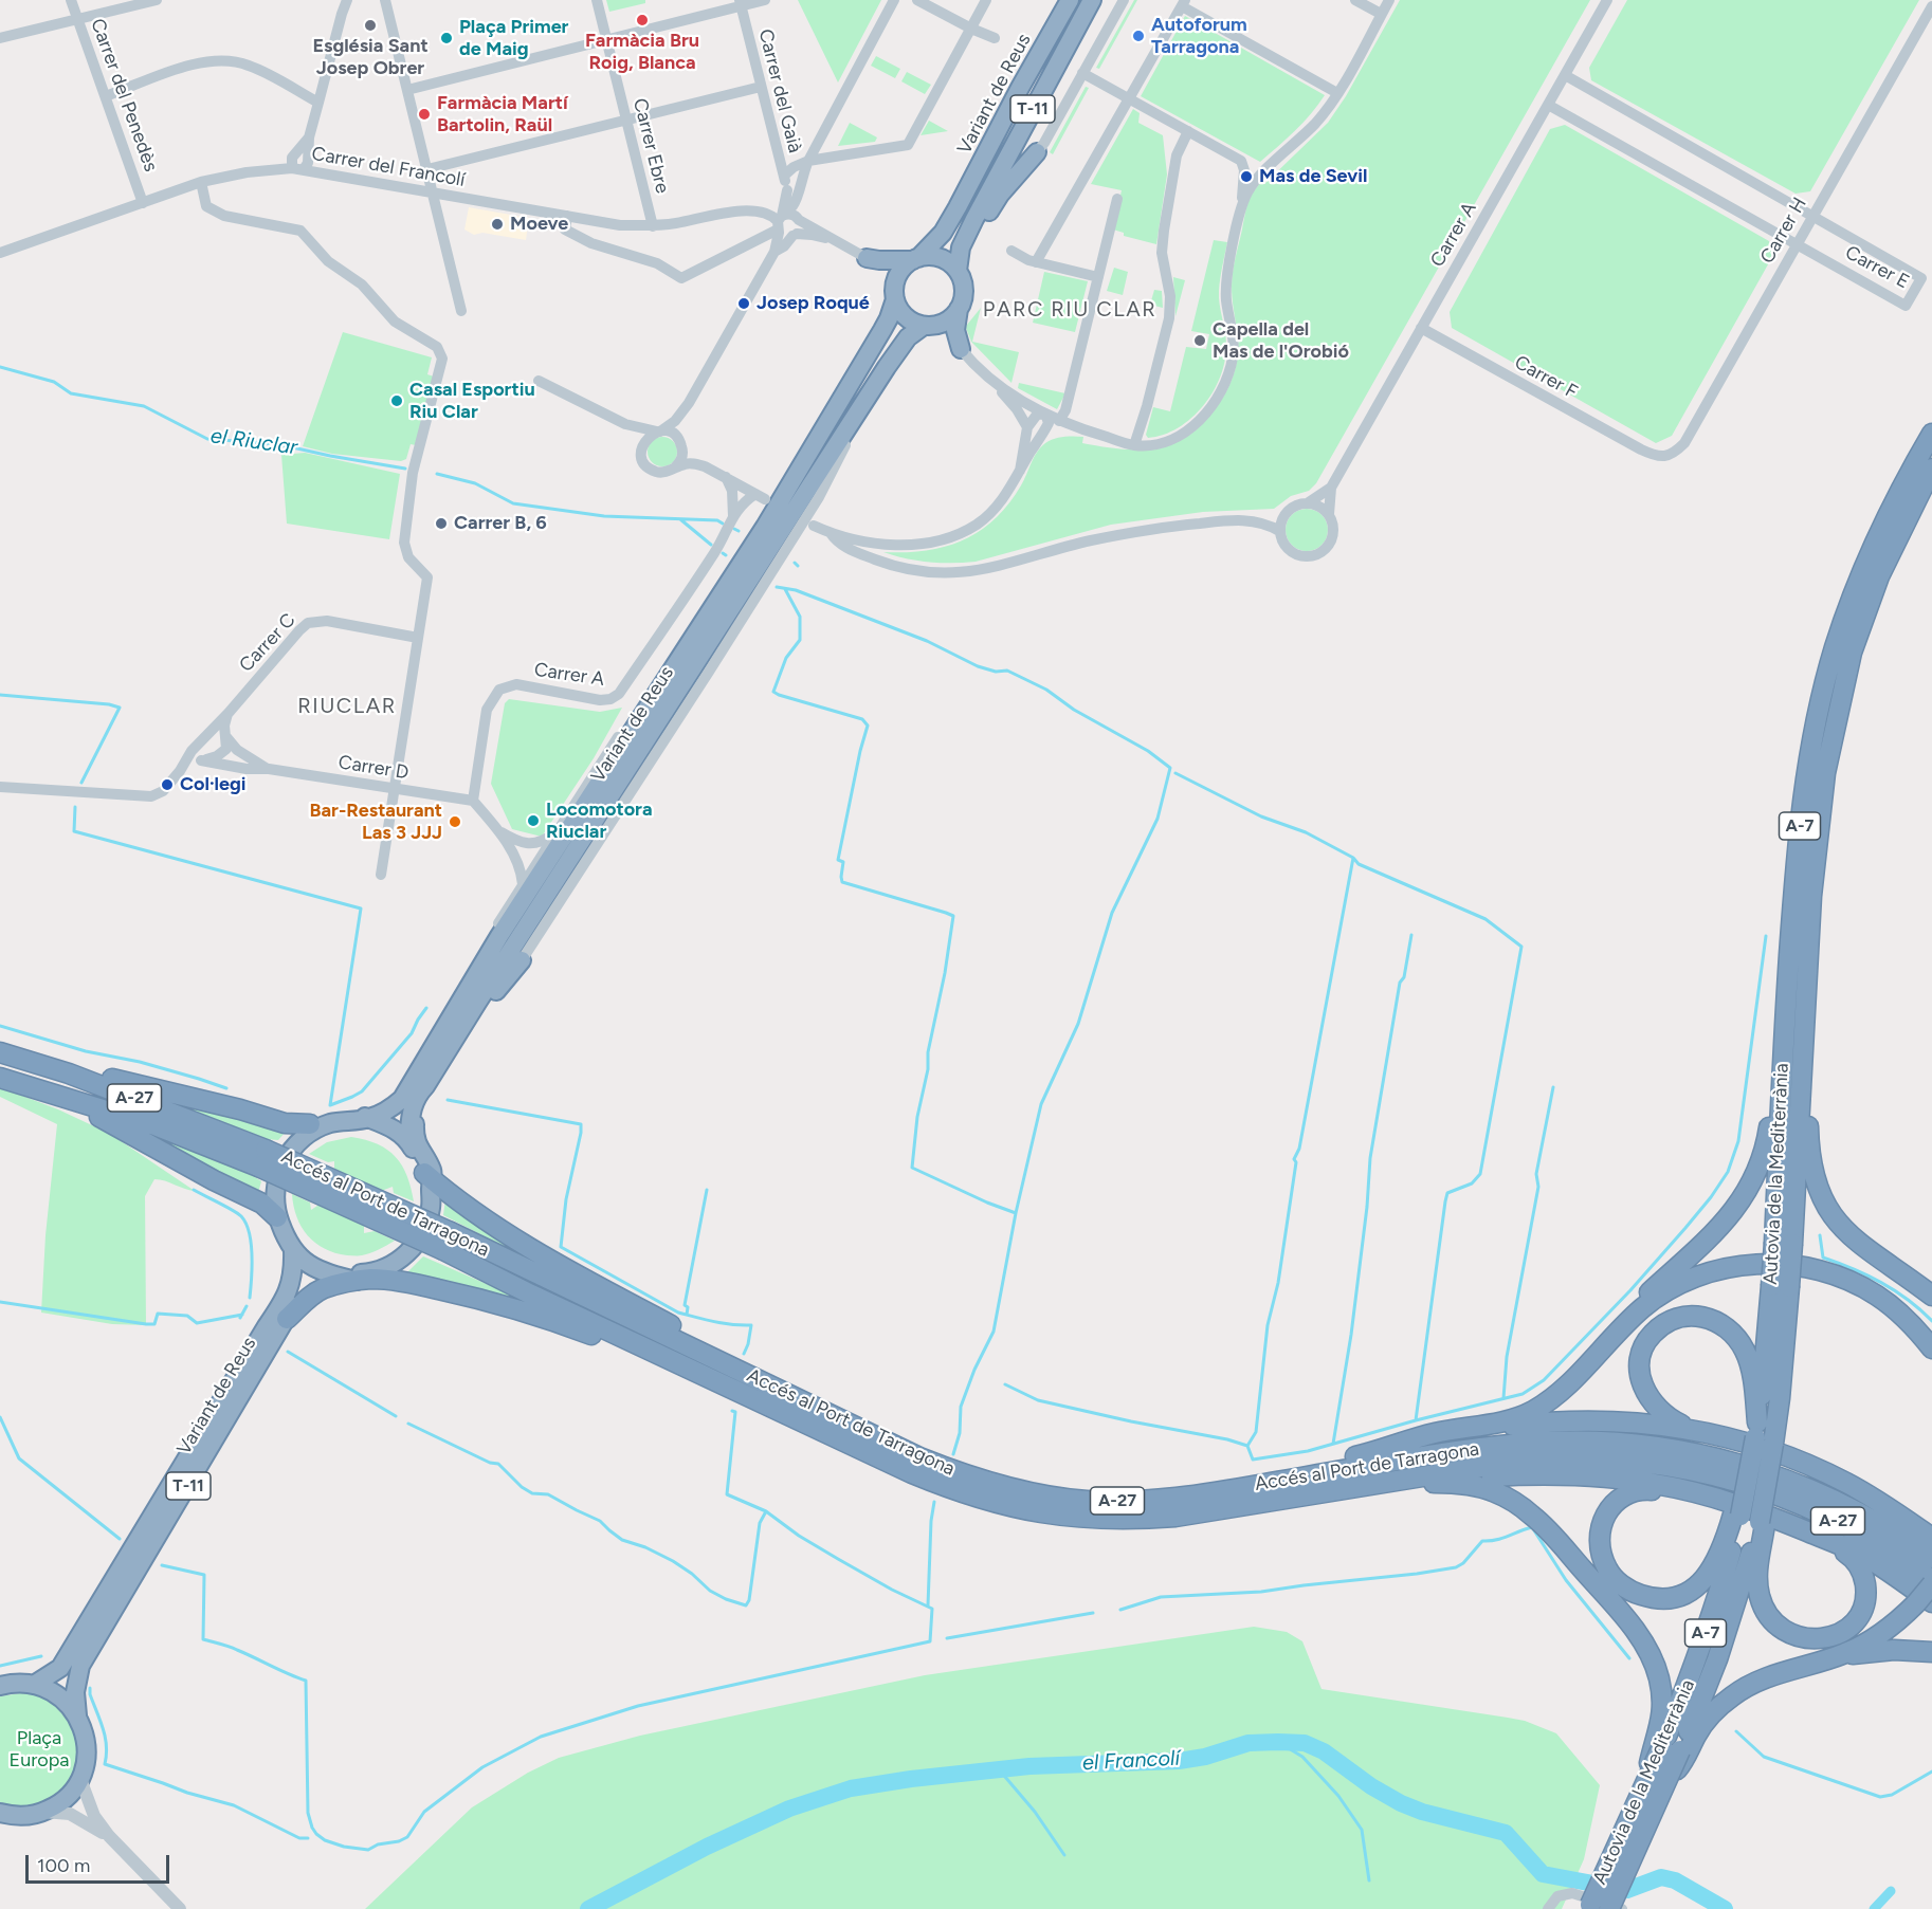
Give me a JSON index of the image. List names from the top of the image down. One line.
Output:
{"streets":{"highway":["Variant de Reus","T-11","A-7","A-27","Autovia de la Mediterrània","Accés al Port de Tarragona"],"street":["Carrer del Gaià","Carrer del Penedès","Carrer Ebre","Carrer del Francolí","Carrer H","Carrer A","Carrer E","Carrer F","Carrer C","Carrer D"]},"crossings":[["Carrer del Gaià","Carrer del Francolí"],["Variant de Reus","T-11"],["Carrer del Penedès","Carrer del Francolí"],["Carrer Ebre","Carrer del Francolí"],["Carrer H","Carrer E"],["Carrer H","Carrer F"],["Carrer A","Carrer E"],["Carrer A","Carrer F"],["Carrer A","Carrer D"],["Carrer C","Carrer D"],["A-27","Autovia de la Mediterrània"],["A-27","Accés al Port de Tarragona"],["Autovia de la Mediterrània","Accés al Port de Tarragona"]],"districts":["PARC RIU CLAR","RIUCLAR"],"water":["el Riuclar","el Francolí"],"parks":["Plaça Europa"],"places":["Farmàcia Bru Roig, Blanca","Església Sant Josep Obrer","Autoforum Tarragona","Plaça Primer de Maig","Farmàcia Martí Bartolin, Raül","Mas de Sevil","Moeve","Josep Roqué","Capella del Mas de l'Orobió","Casal Esportiu Riu Clar","Carrer B, 6","Col·legi","Locomotora Riuclar","Bar-Restaurant Las 3 JJJ"],"scale_bar":"100 m"}
